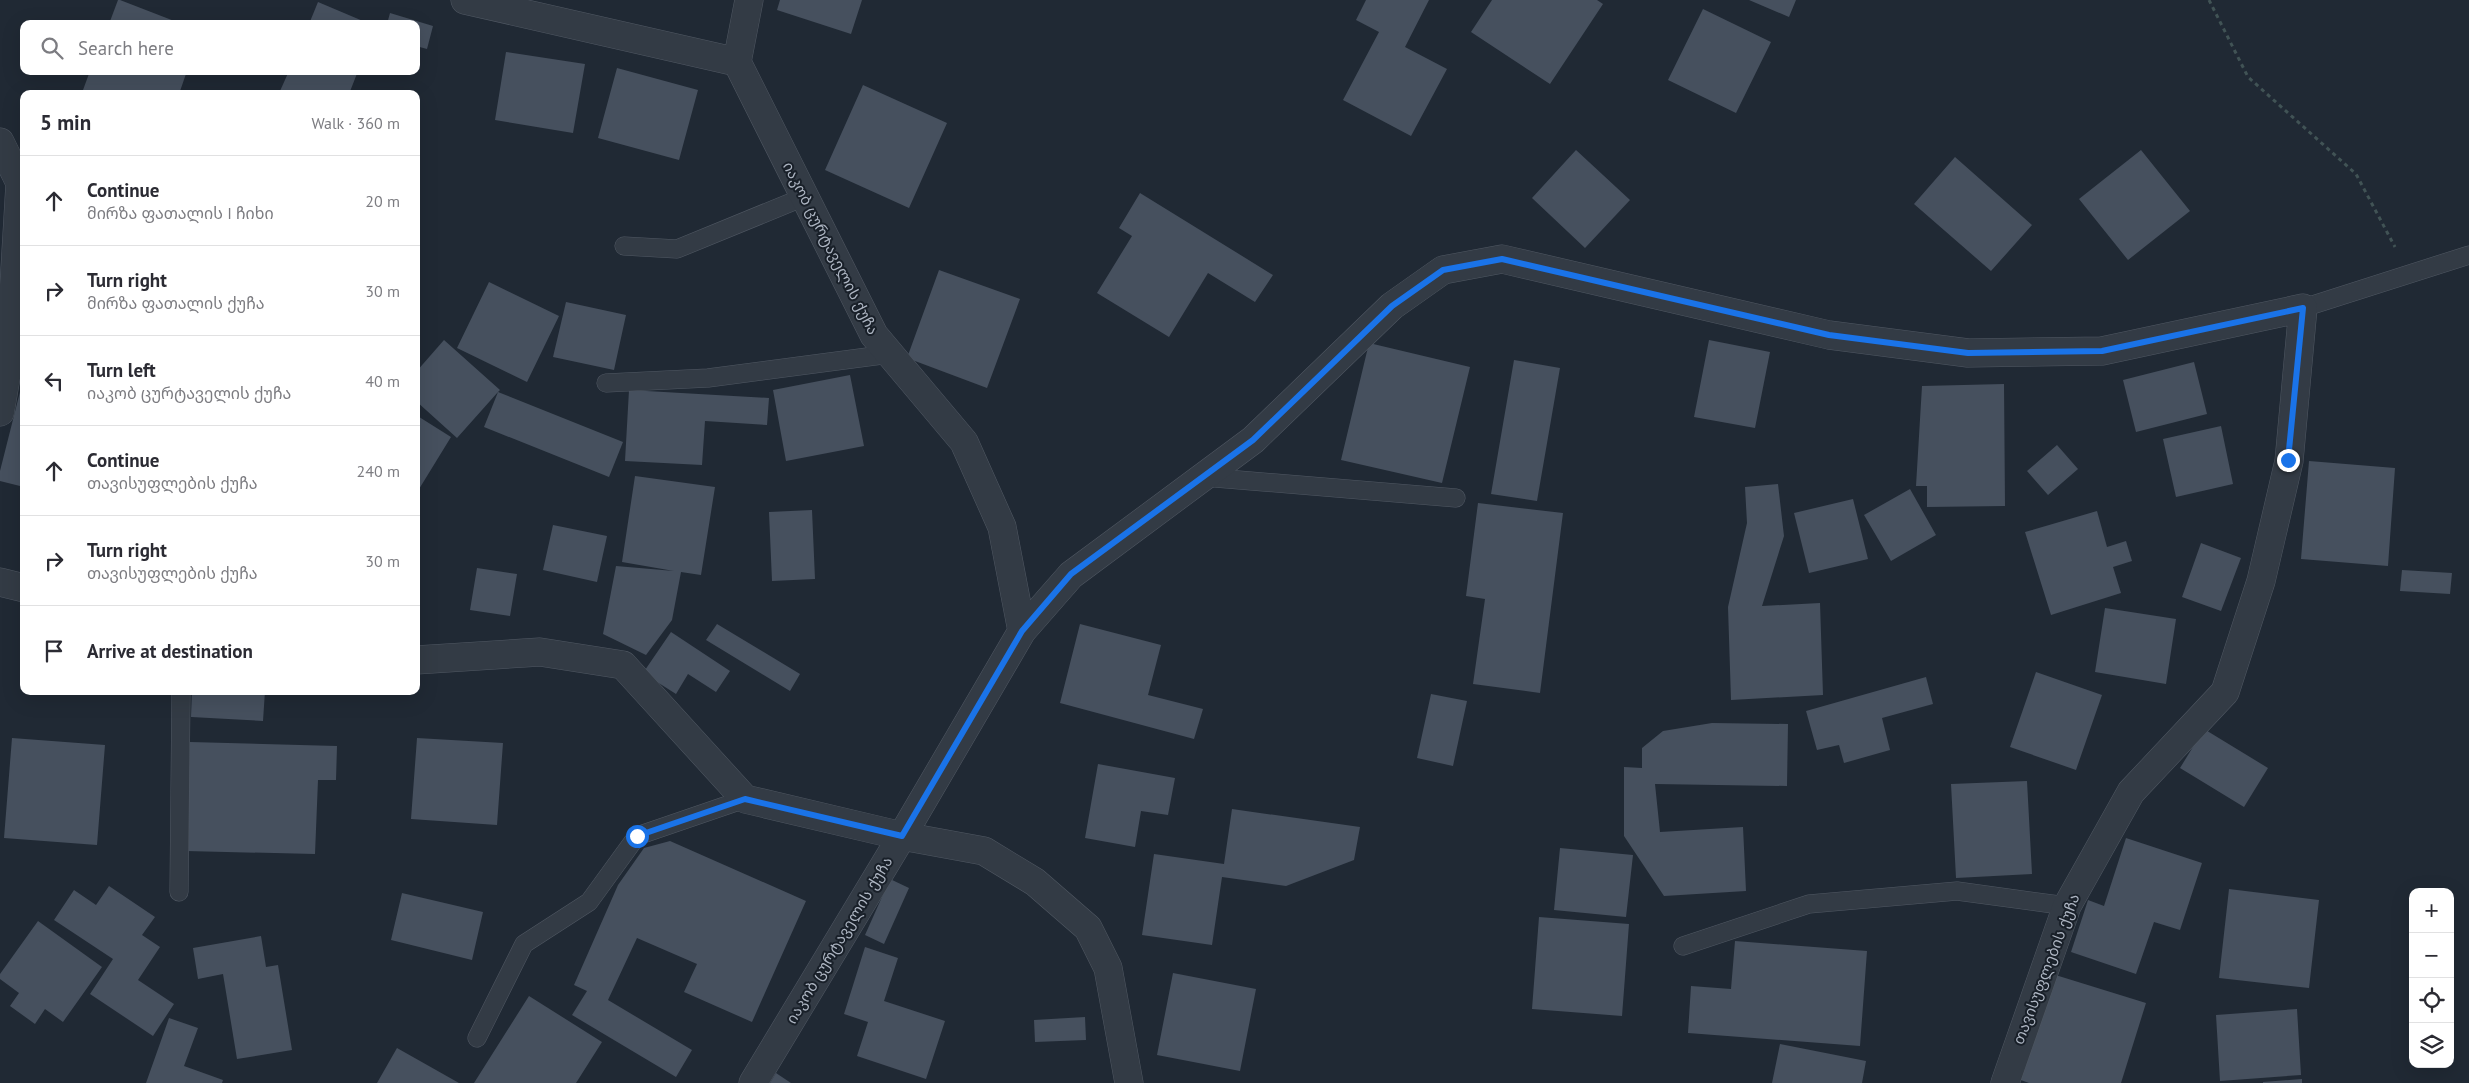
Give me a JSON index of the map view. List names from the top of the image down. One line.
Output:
{"streets":{"street":["იაკობ ცურტაველის ქუჩა","თავისუფლების ქუჩა"]},"page":{"search":"Search here","heading":["5 min","Walk · 360 m"],"list":[["Continue","მირზა ფათალის I ჩიხი","20 m"],["Turn right","მირზა ფათალის ქუჩა","30 m"],["Turn left","იაკობ ცურტაველის ქუჩა","40 m"],["Continue","თავისუფლების ქუჩა","240 m"],["Turn right","თავისუფლების ქუჩა","30 m"],"Arrive at destination"],"map_buttons":["+","−"]}}
